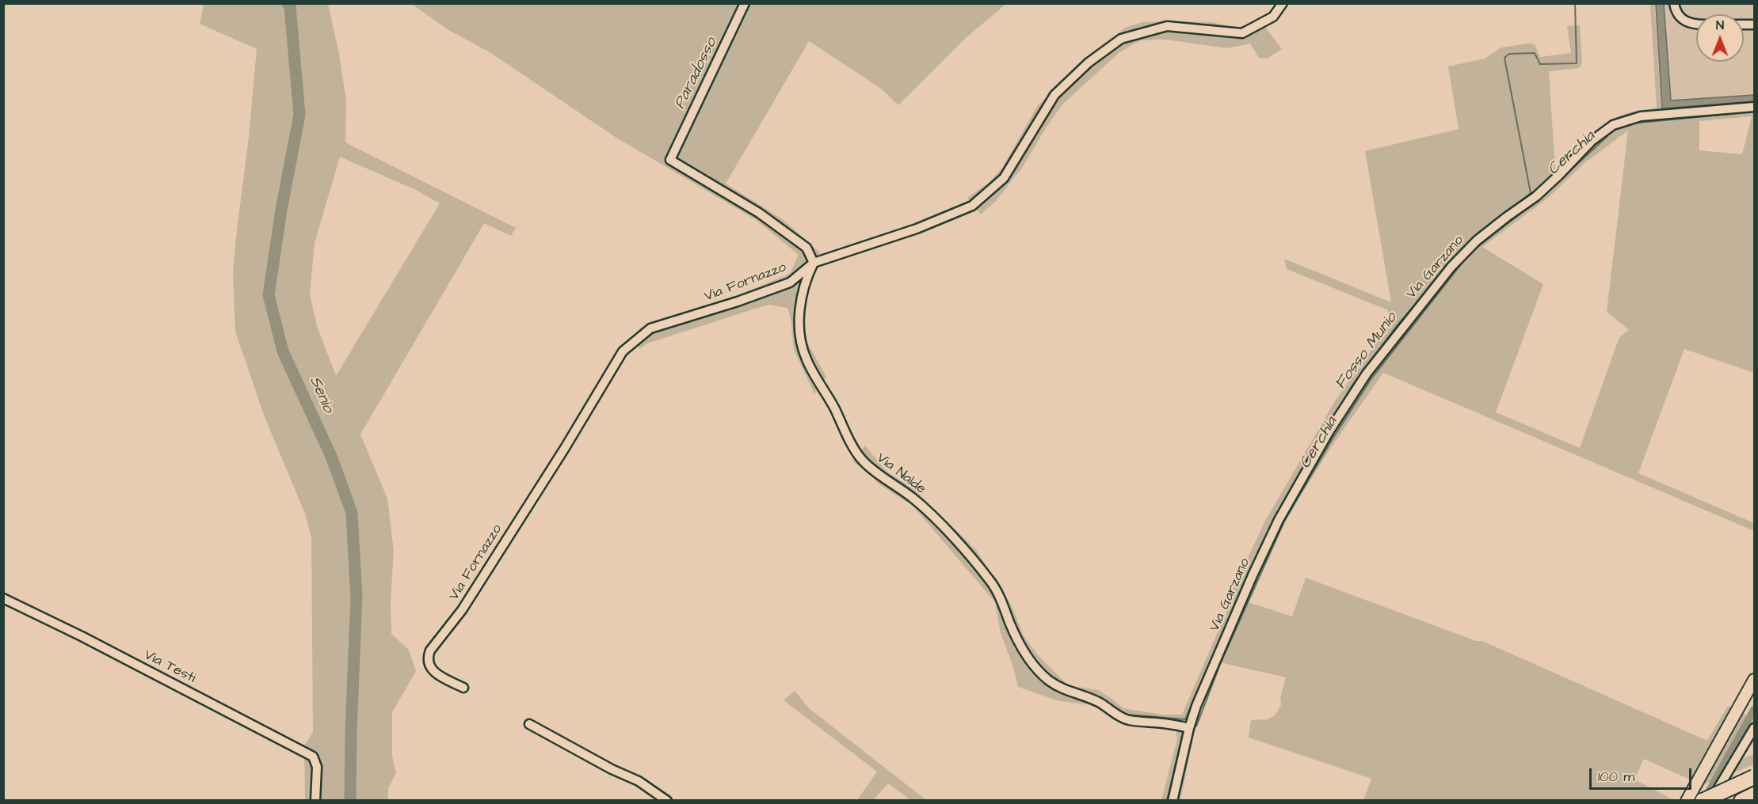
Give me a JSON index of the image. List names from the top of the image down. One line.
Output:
{"streets":{"street":["Via Garzano","Via Fornazzo","Via Nalde","Via Testi"]},"crossings":[["Via Garzano","Via Nalde"],["Via Fornazzo","Via Nalde"]],"water":["Paradosso","Cerchia","Fosso Munio","Senio"],"scale_bar":"100 m","north":"top"}
